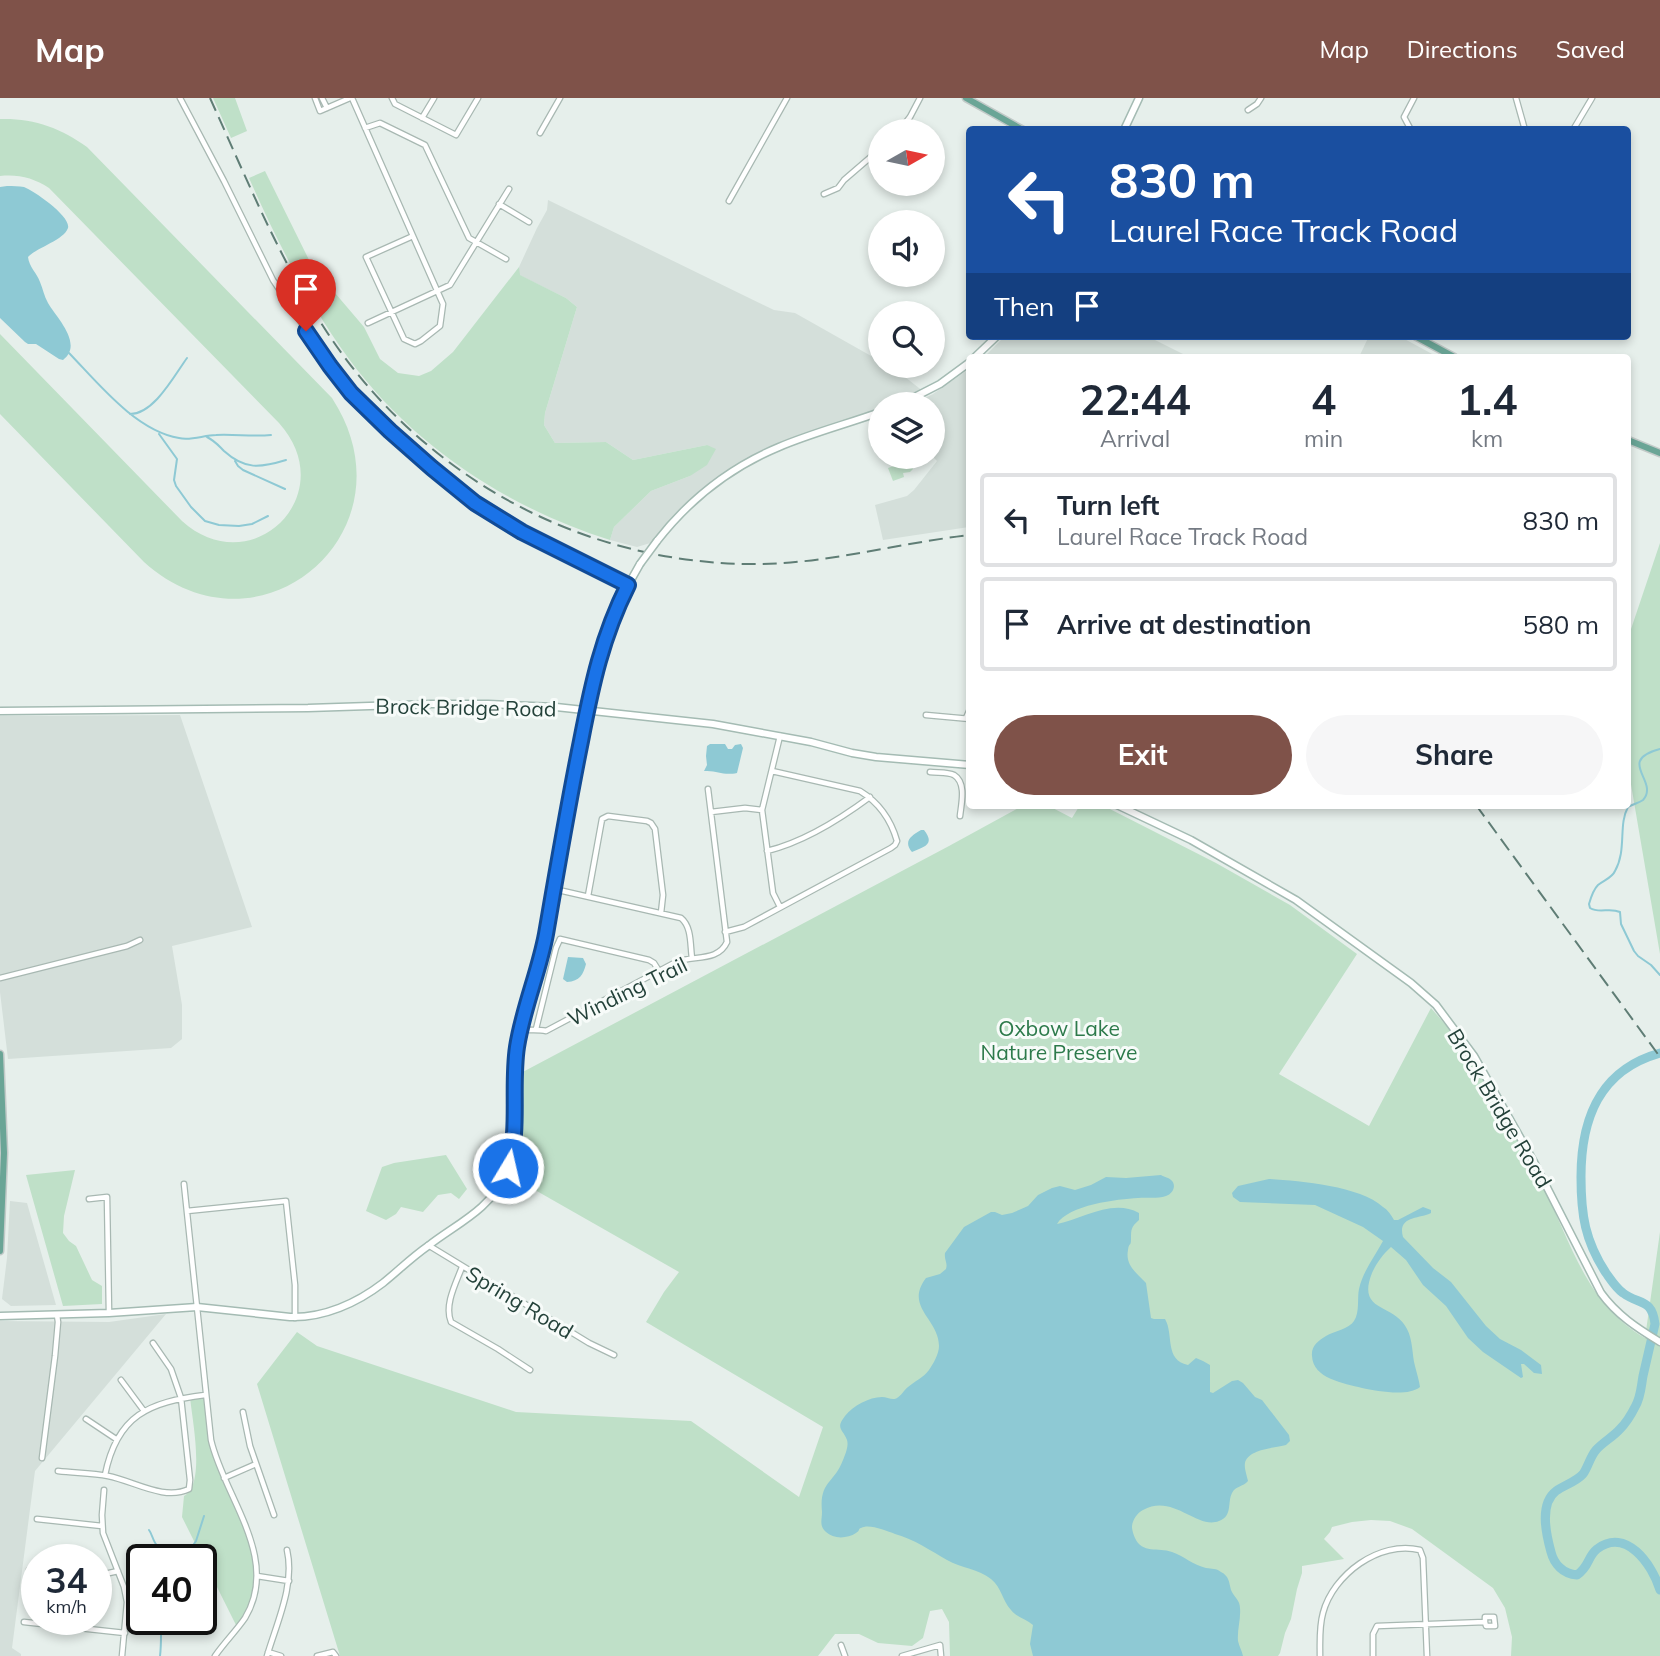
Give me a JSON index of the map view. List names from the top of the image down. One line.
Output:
{"streets":{"street":["Brock Bridge Road","Winding Trail","Spring Road"]},"parks":["Oxbow Lake Nature Preserve"],"north":"right","page":{"header":"Map","nav":["Map","Directions","Saved"],"turn":["830 m","Laurel Race Track Road"],"then":"Then","eta":["22:44","Arrival","4","min","1.4","km"],"list":[{"name":"Turn left","note":"Laurel Race Track Road","value":"830 m"},{"name":"Arrive at destination","value":"580 m"}],"buttons":["Exit","Share"],"speed":"34 km/h","limit":"40"}}
